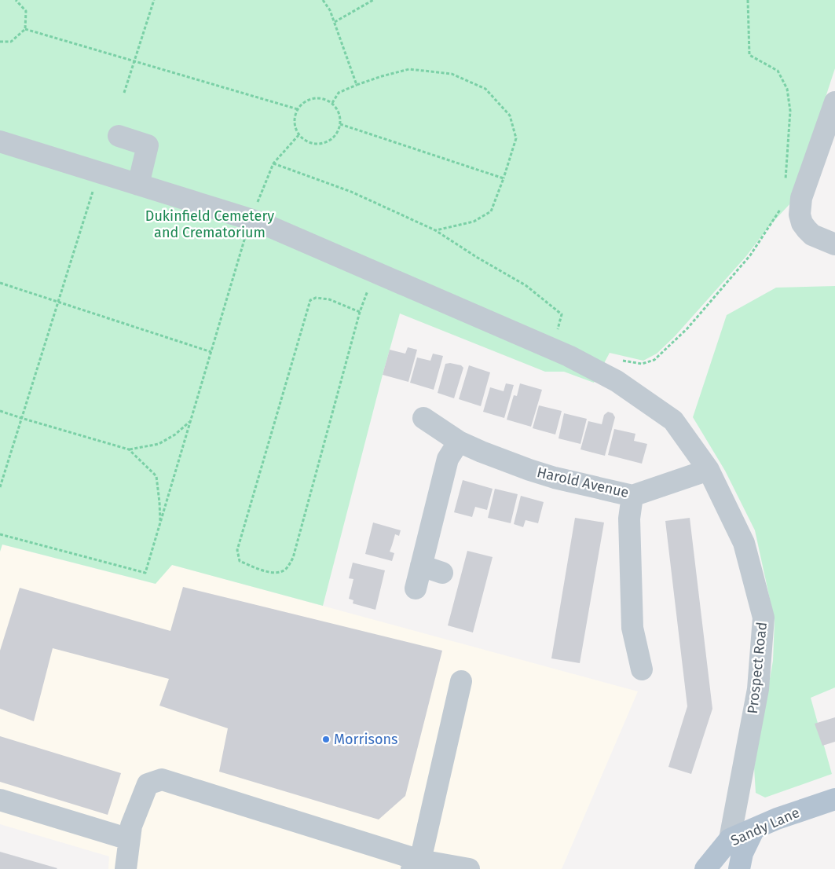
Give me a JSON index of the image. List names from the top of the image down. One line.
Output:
{"streets":{"main road":["Sandy Lane"],"street":["Harold Avenue","Prospect Road"]},"crossings":[["Harold Avenue","Prospect Road"],["Prospect Road","Sandy Lane"]],"parks":["Dukinfield Cemetery and Crematorium"],"places":["Morrisons"]}
